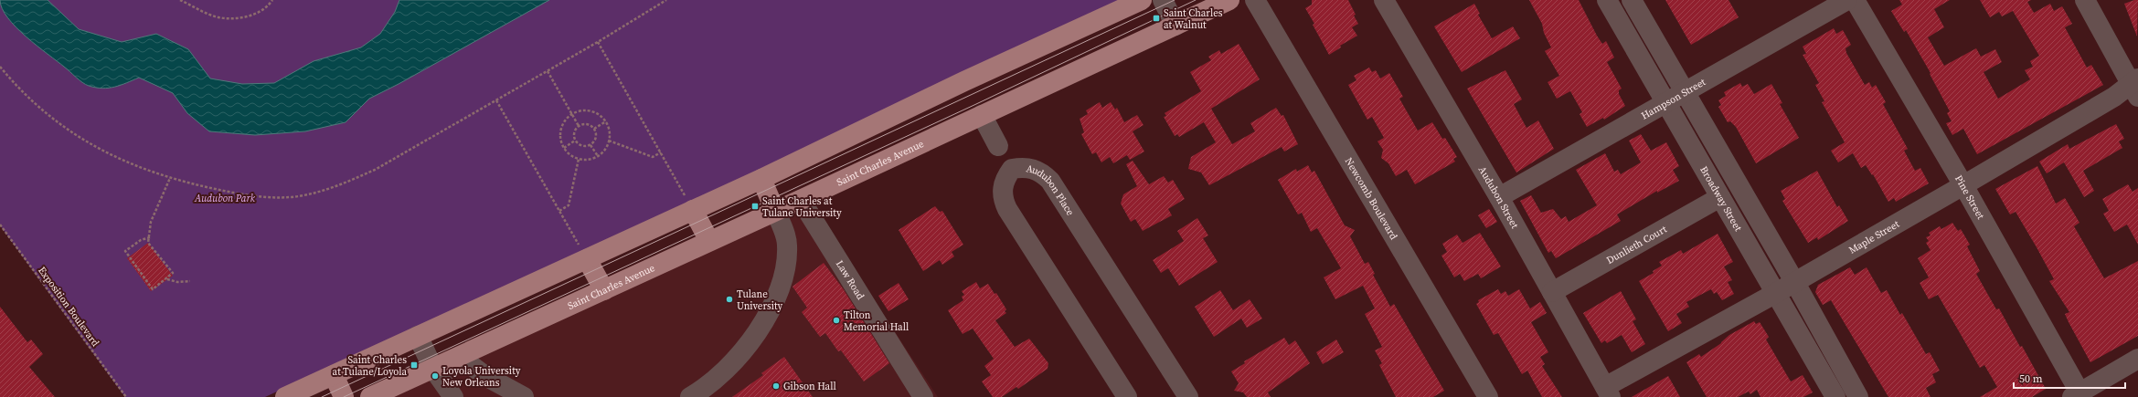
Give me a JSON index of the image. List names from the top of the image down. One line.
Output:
{"streets":{"main road":["Saint Charles Avenue"],"street":["Hampson Street","Audubon Place","Pine Street","Audubon Street","Broadway Street","Newcomb Boulevard","Maple Street","Dunlieth Court","Law Road"],"path":["Exposition Boulevard"]},"crossings":[["Hampson Street","Audubon Street"],["Hampson Street","Broadway Street"],["Saint Charles Avenue","Law Road"],["Pine Street","Maple Street"],["Audubon Street","Maple Street"],["Audubon Street","Dunlieth Court"],["Broadway Street","Maple Street"],["Broadway Street","Dunlieth Court"]],"parks":["Audubon Park"],"places":{"transit":["Saint Charles at Walnut","Saint Charles at Tulane University","Saint Charles at Tulane/Loyola"],"other":["Tulane University","Tilton Memorial Hall","Loyola University New Orleans","Gibson Hall"]},"scale_bar":"50 m"}
